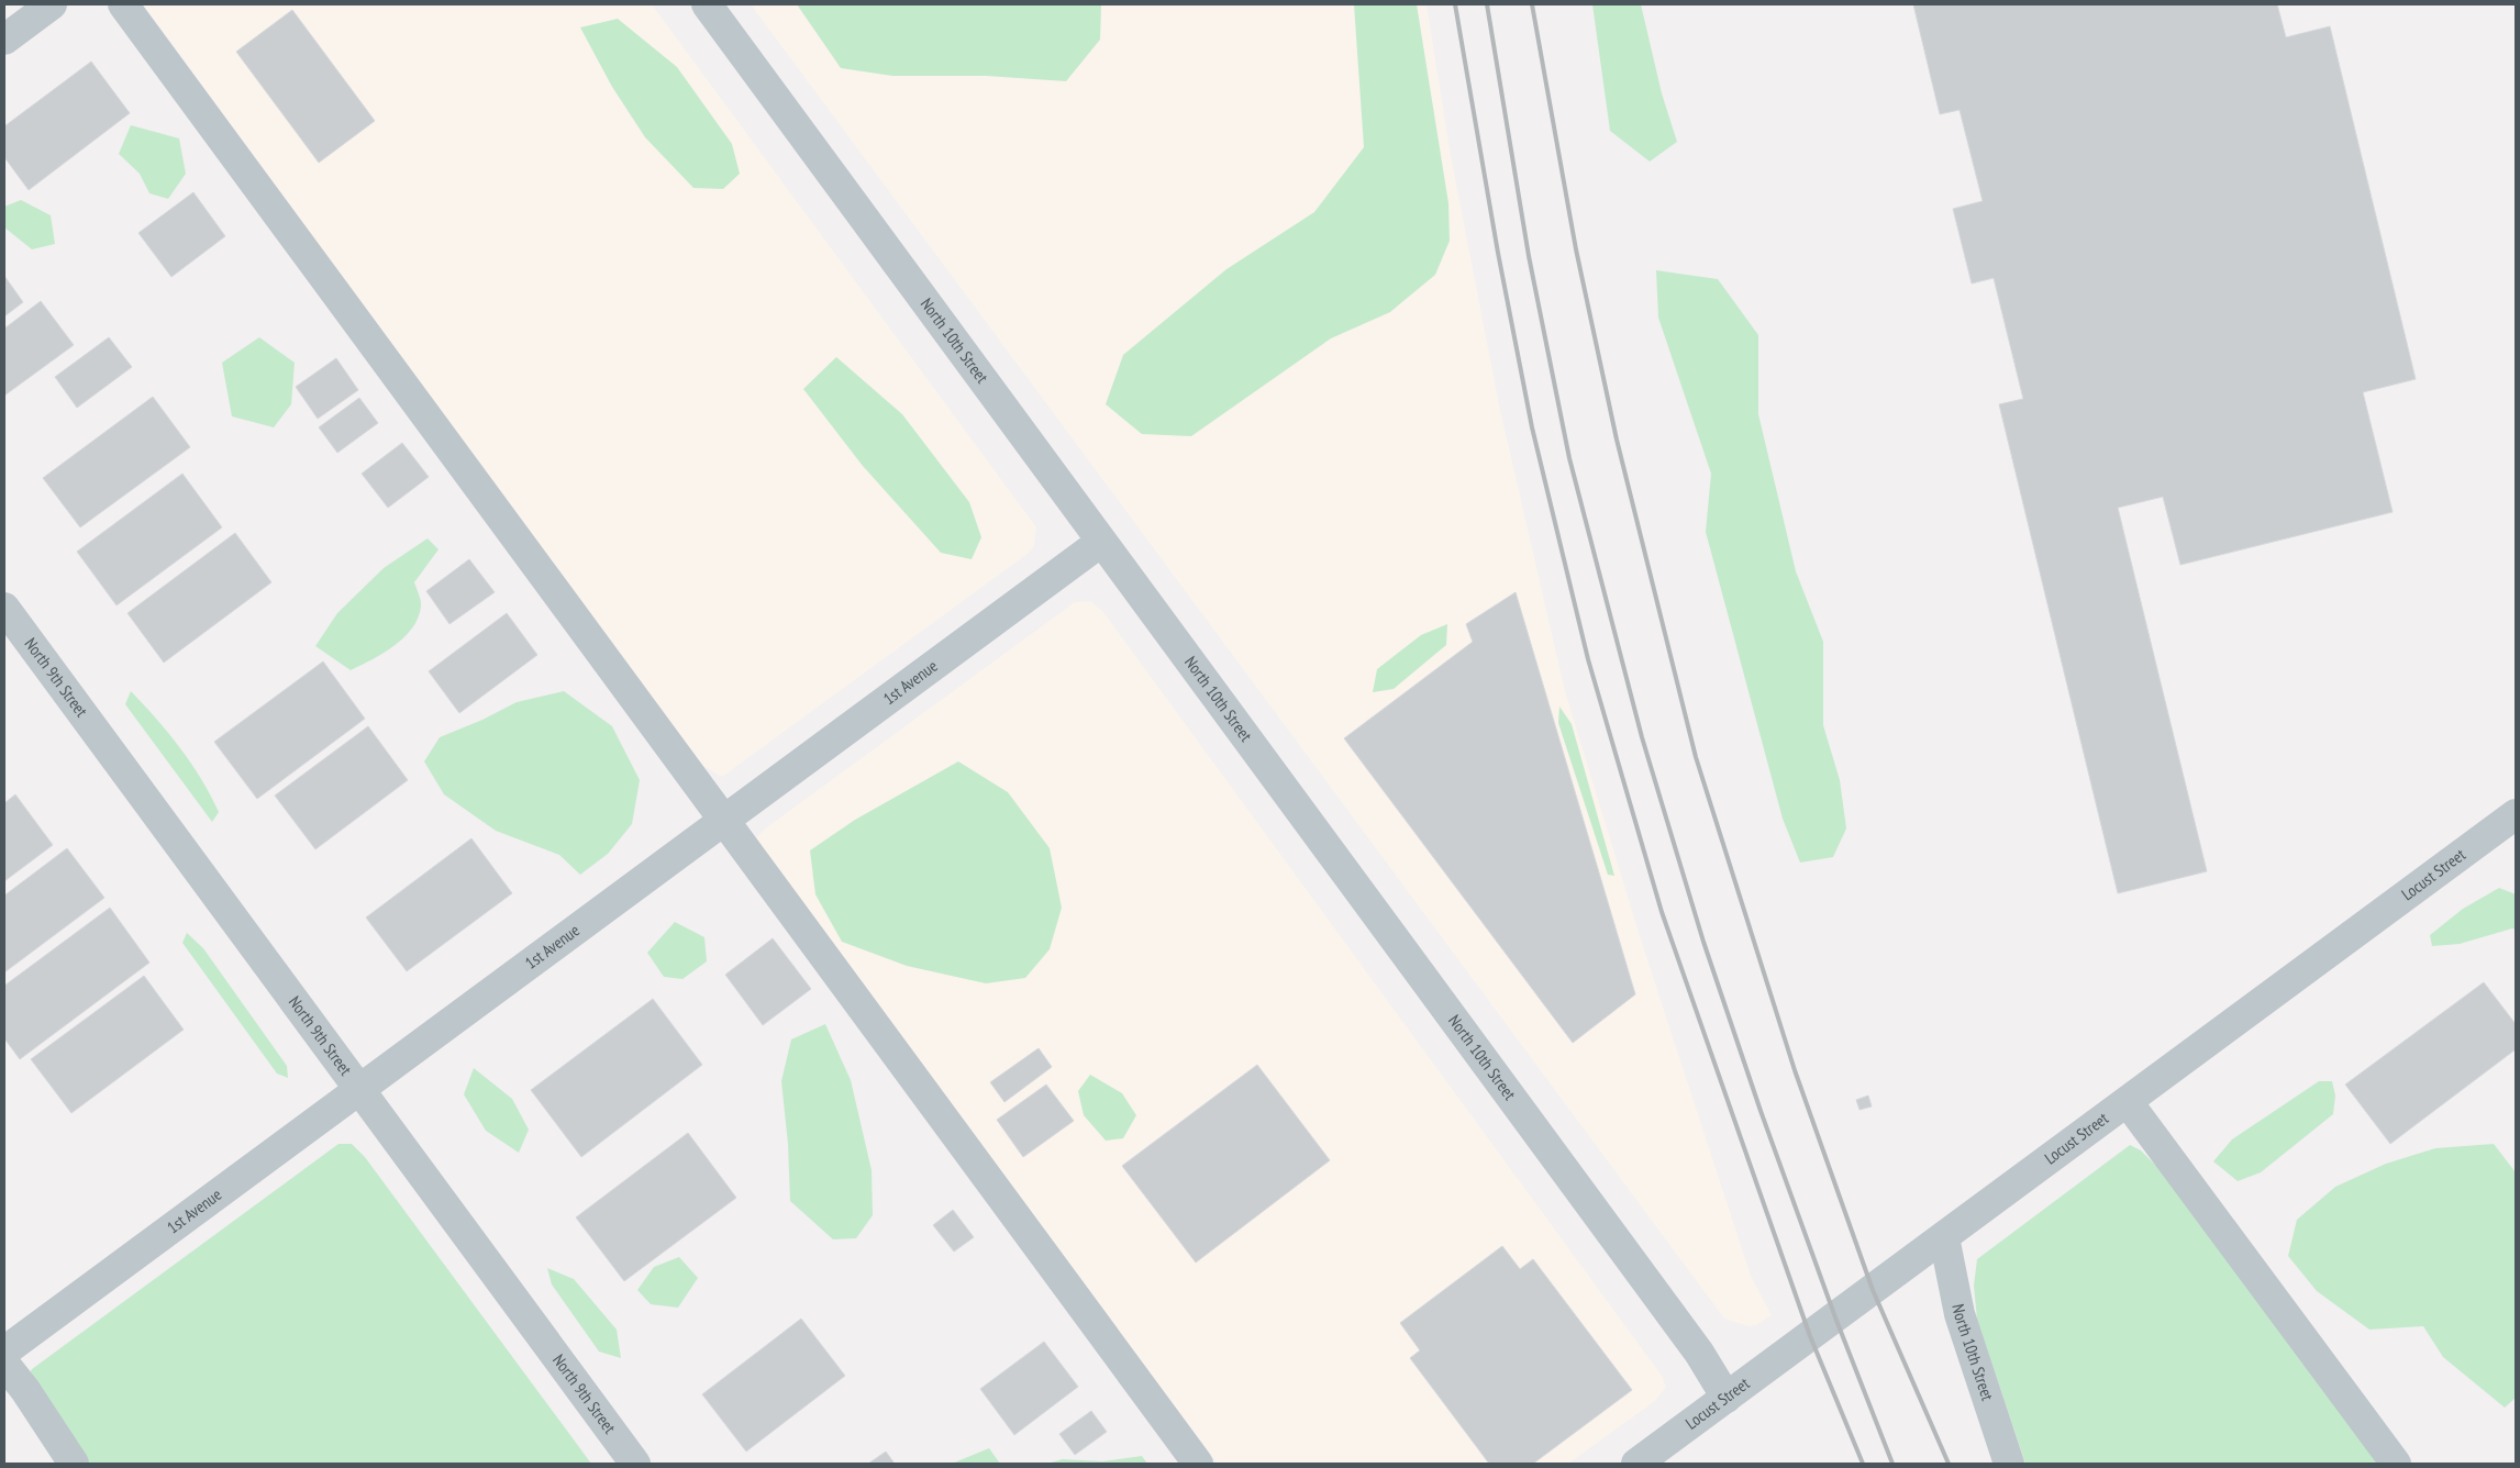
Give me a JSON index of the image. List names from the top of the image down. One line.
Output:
{"streets":{"street":["North 10th Street","North 9th Street","1st Avenue","Locust Street"]},"crossings":[["North 10th Street","1st Avenue"],["North 10th Street","Locust Street"],["North 9th Street","1st Avenue"]]}
